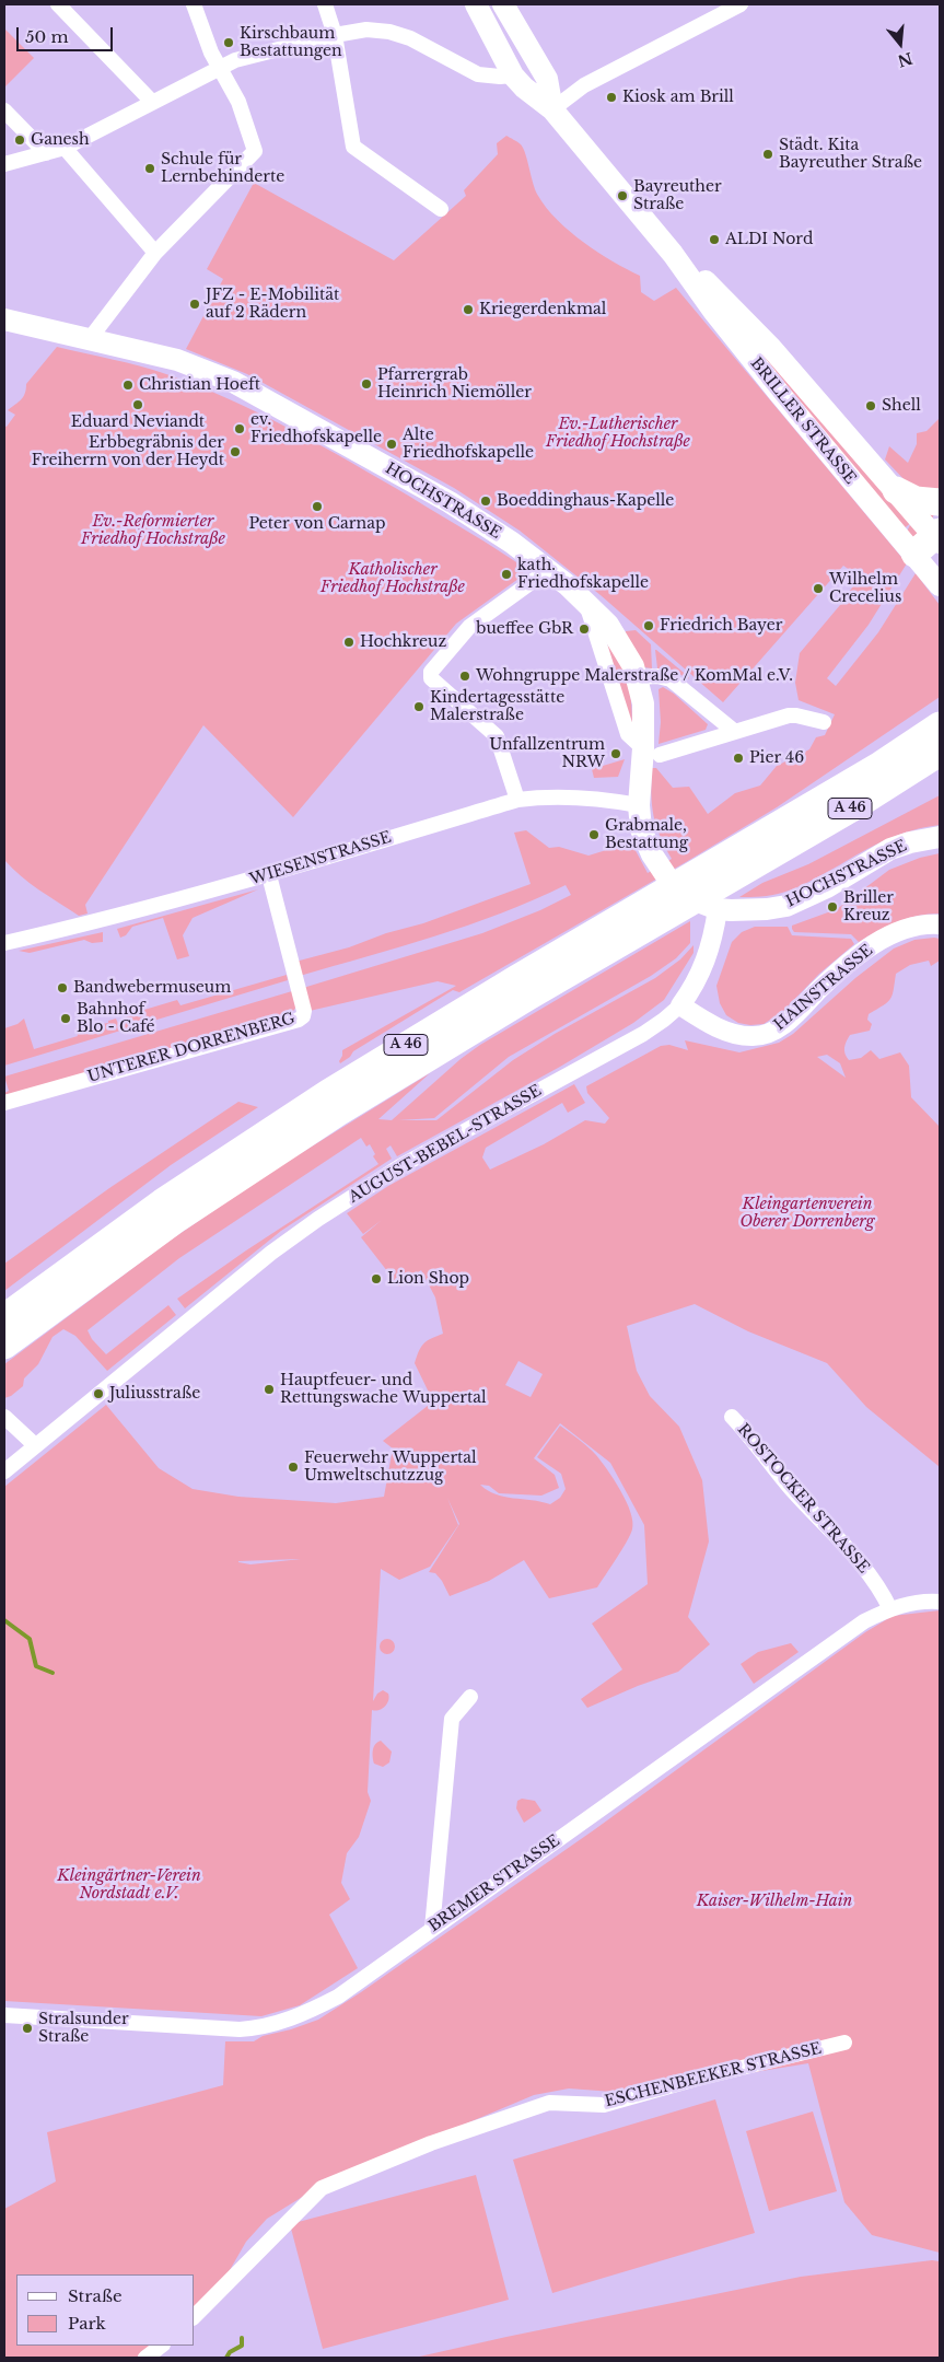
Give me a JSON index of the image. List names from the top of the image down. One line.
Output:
{"streets":{"highway":["A 46"],"main road":["BRILLER STRASSE","HOCHSTRASSE"],"street":["WIESENSTRASSE","HAINSTRASSE","UNTERER DORRENBERG","AUGUST-BEBEL-STRASSE","ROSTOCKER STRASSE","BREMER STRASSE","ESCHENBEEKER STRASSE"]},"crossings":[["HOCHSTRASSE","WIESENSTRASSE"],["HOCHSTRASSE","AUGUST-BEBEL-STRASSE"],["WIESENSTRASSE","UNTERER DORRENBERG"],["HAINSTRASSE","AUGUST-BEBEL-STRASSE"],["ROSTOCKER STRASSE","BREMER STRASSE"]],"parks":["Ev.-Lutherischer Friedhof Hochstraße","Ev.-Reformierter Friedhof Hochstraße","Katholischer Friedhof Hochstraße","Kleingartenverein Oberer Dorrenberg","Kleingärtner-Verein Nordstadt e.V.","Kaiser-Wilhelm-Hain"],"places":["Kirschbaum Bestattungen","Kiosk am Brill","Ganesh","Städt. Kita Bayreuther Straße","Schule für Lernbehinderte","Bayreuther Straße","ALDI Nord","JFZ - E-Mobilität auf 2 Rädern","Kriegerdenkmal","Pfarrergrab Heinrich Niemöller","Christian Hoeft","Eduard Neviandt","Shell","ev. Friedhofskapelle","Alte Friedhofskapelle","Erbbegräbnis der Freiherrn von der Heydt","Boeddinghaus-Kapelle","Peter von Carnap","kath. Friedhofskapelle","Wilhelm Crecelius","Friedrich Bayer","bueffee GbR","Hochkreuz","Wohngruppe Malerstraße / KomMal e.V.","Kindertagesstätte Malerstraße","Unfallzentrum NRW","Pier 46","Grabmale, Bestattung","Briller Kreuz","Bandwebermuseum","Bahnhof Blo - Café","Lion Shop","Hauptfeuer- und Rettungswache Wuppertal","Juliusstraße","Feuerwehr Wuppertal Umweltschutzzug","Stralsunder Straße"],"legend":["Straße","Park"],"scale_bar":"50 m","north":"bottom"}
